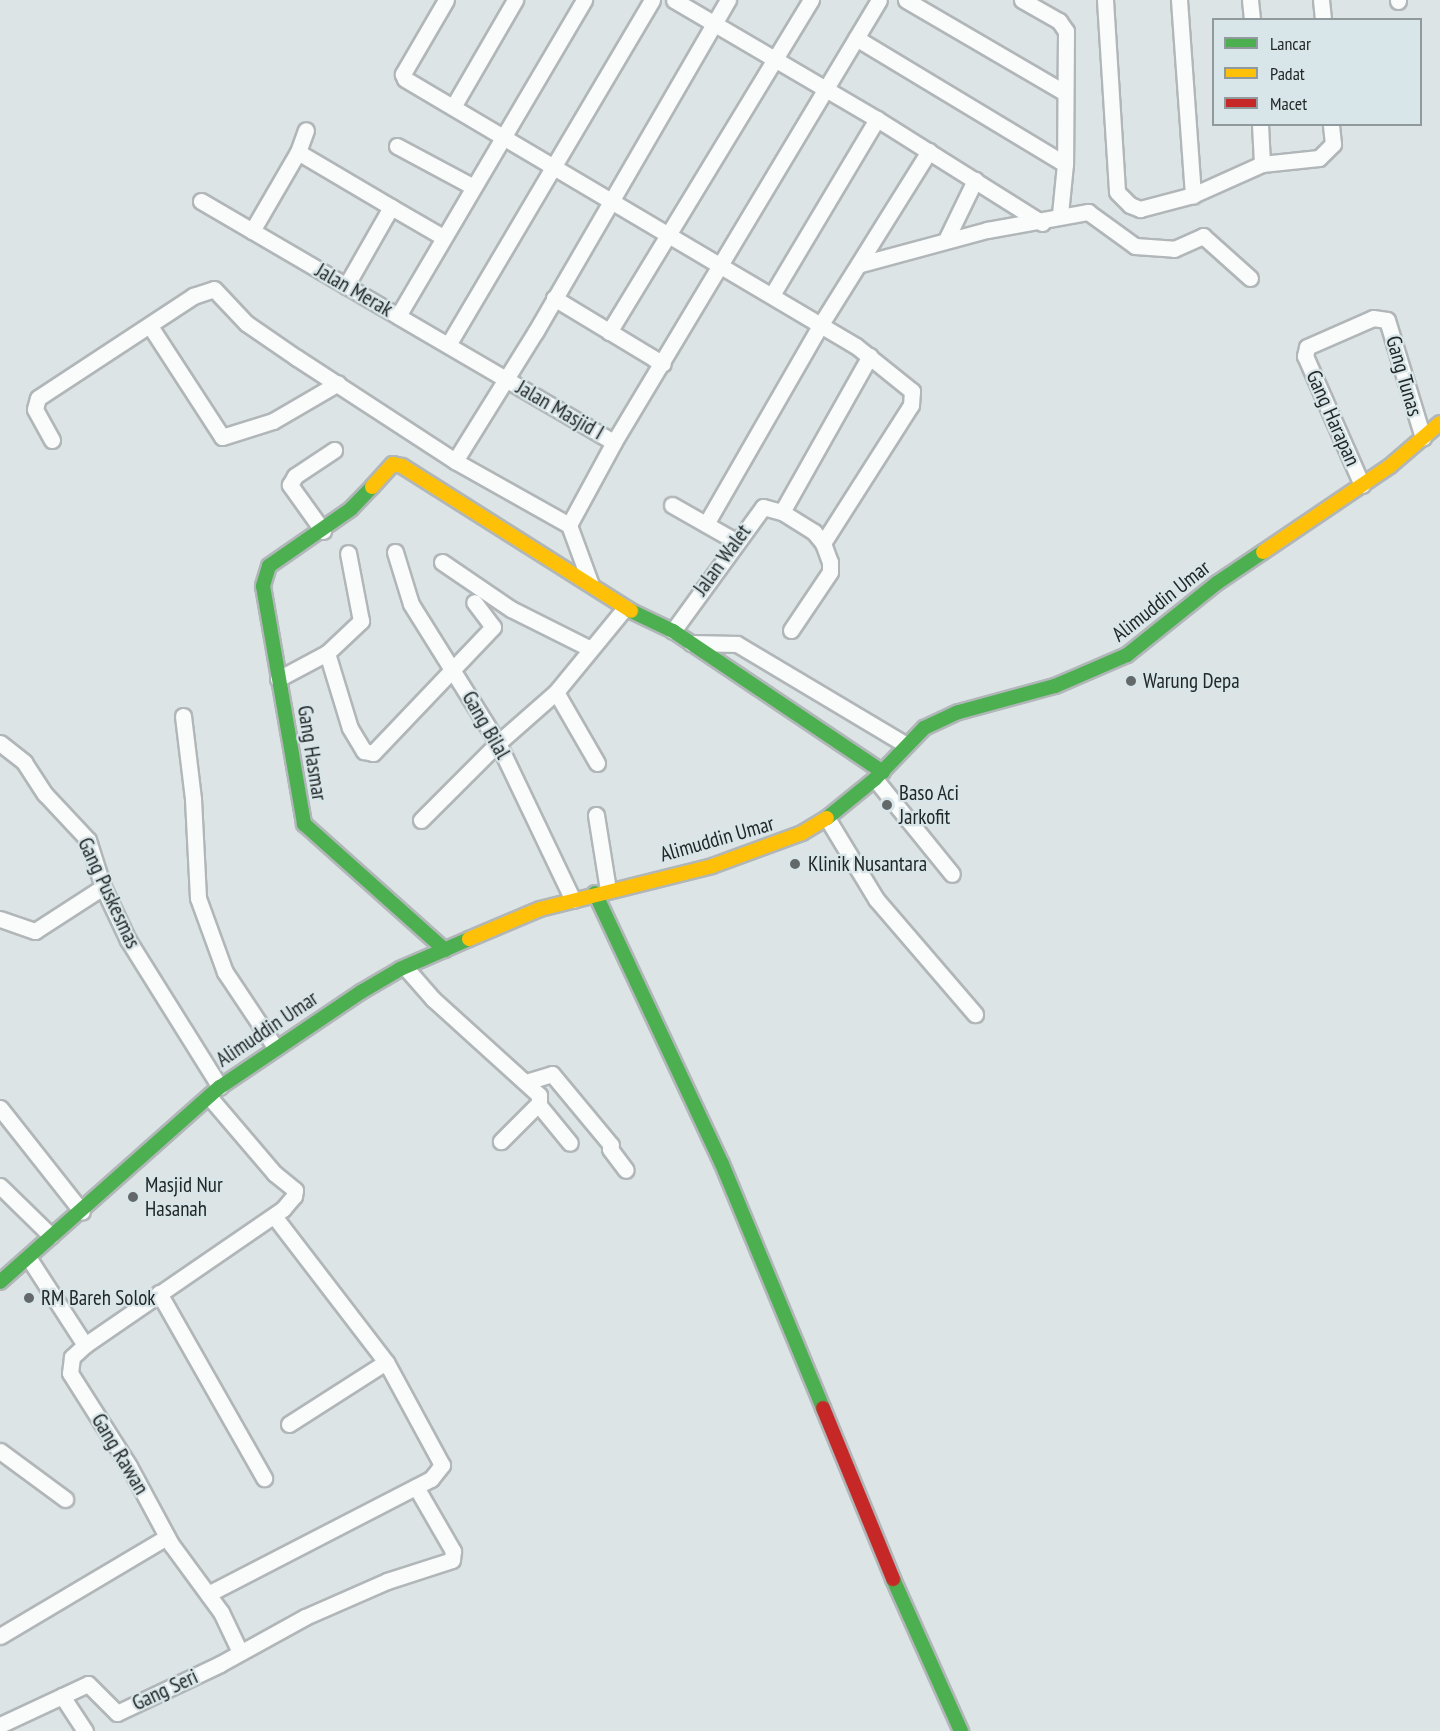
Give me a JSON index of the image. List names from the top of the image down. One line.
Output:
{"streets":{"street":["Jalan Merak","Gang Tunas","Jalan Masjid I","Gang Harapan","Jalan Walet","Alimuddin Umar","Gang Bilal","Gang Hasmar","Gang Puskesmas","Gang Rawan","Gang Seri"]},"crossings":[["Jalan Merak","Jalan Masjid I"],["Gang Tunas","Gang Harapan"],["Gang Tunas","Alimuddin Umar"],["Gang Harapan","Alimuddin Umar"],["Alimuddin Umar","Gang Bilal"],["Alimuddin Umar","Gang Hasmar"],["Alimuddin Umar","Gang Puskesmas"],["Gang Rawan","Gang Seri"]],"places":["Warung Depa","Baso Aci Jarkofit","Klinik Nusantara","Masjid Nur Hasanah","RM Bareh Solok"],"legend":["Lancar","Padat","Macet"]}
